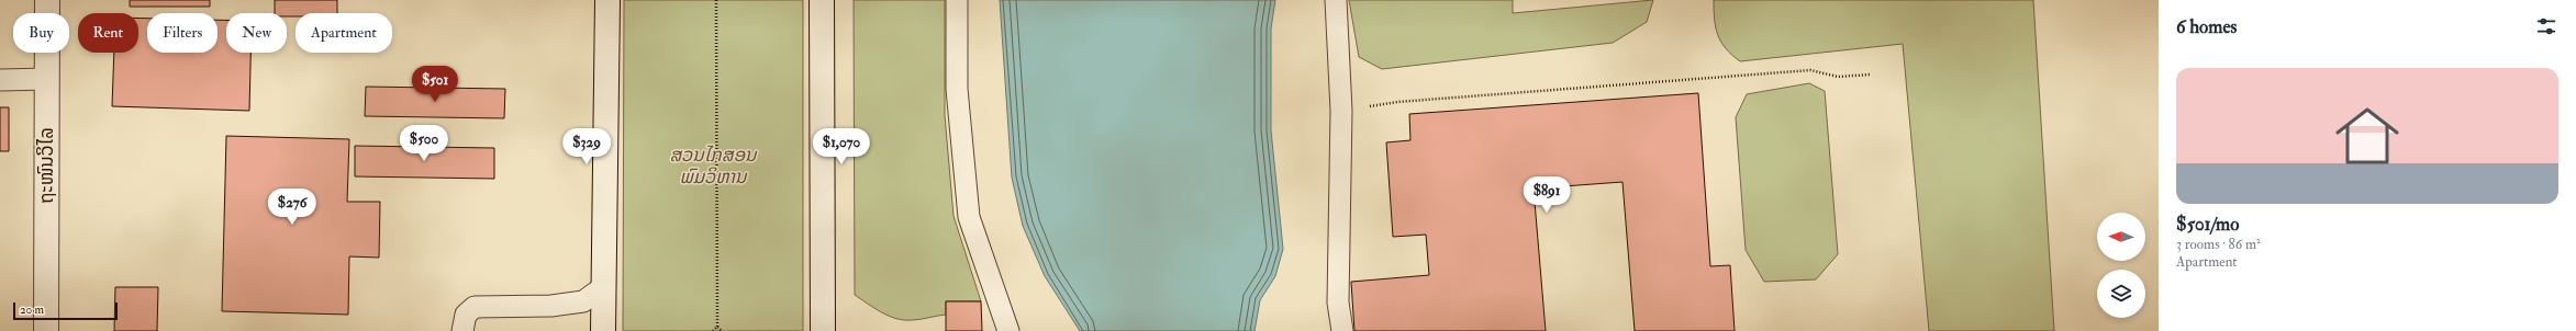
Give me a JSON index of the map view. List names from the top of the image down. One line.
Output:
{"streets":{"street":["ຖະໜົນວິໄລ"]},"parks":["ສວນໄກສອນ ພົມວິຫານ"],"scale_bar":"20 m","north":"left","page":{"heading":"6 homes","chip":["Buy","Rent","Filters","New","Apartment"],"list":[{"name":"$501/mo","note":"3 rooms · 86 m² · Apartment"}],"price":["$501","$500","$329","$1,070","$891","$276"],"scale":"20 m"}}
